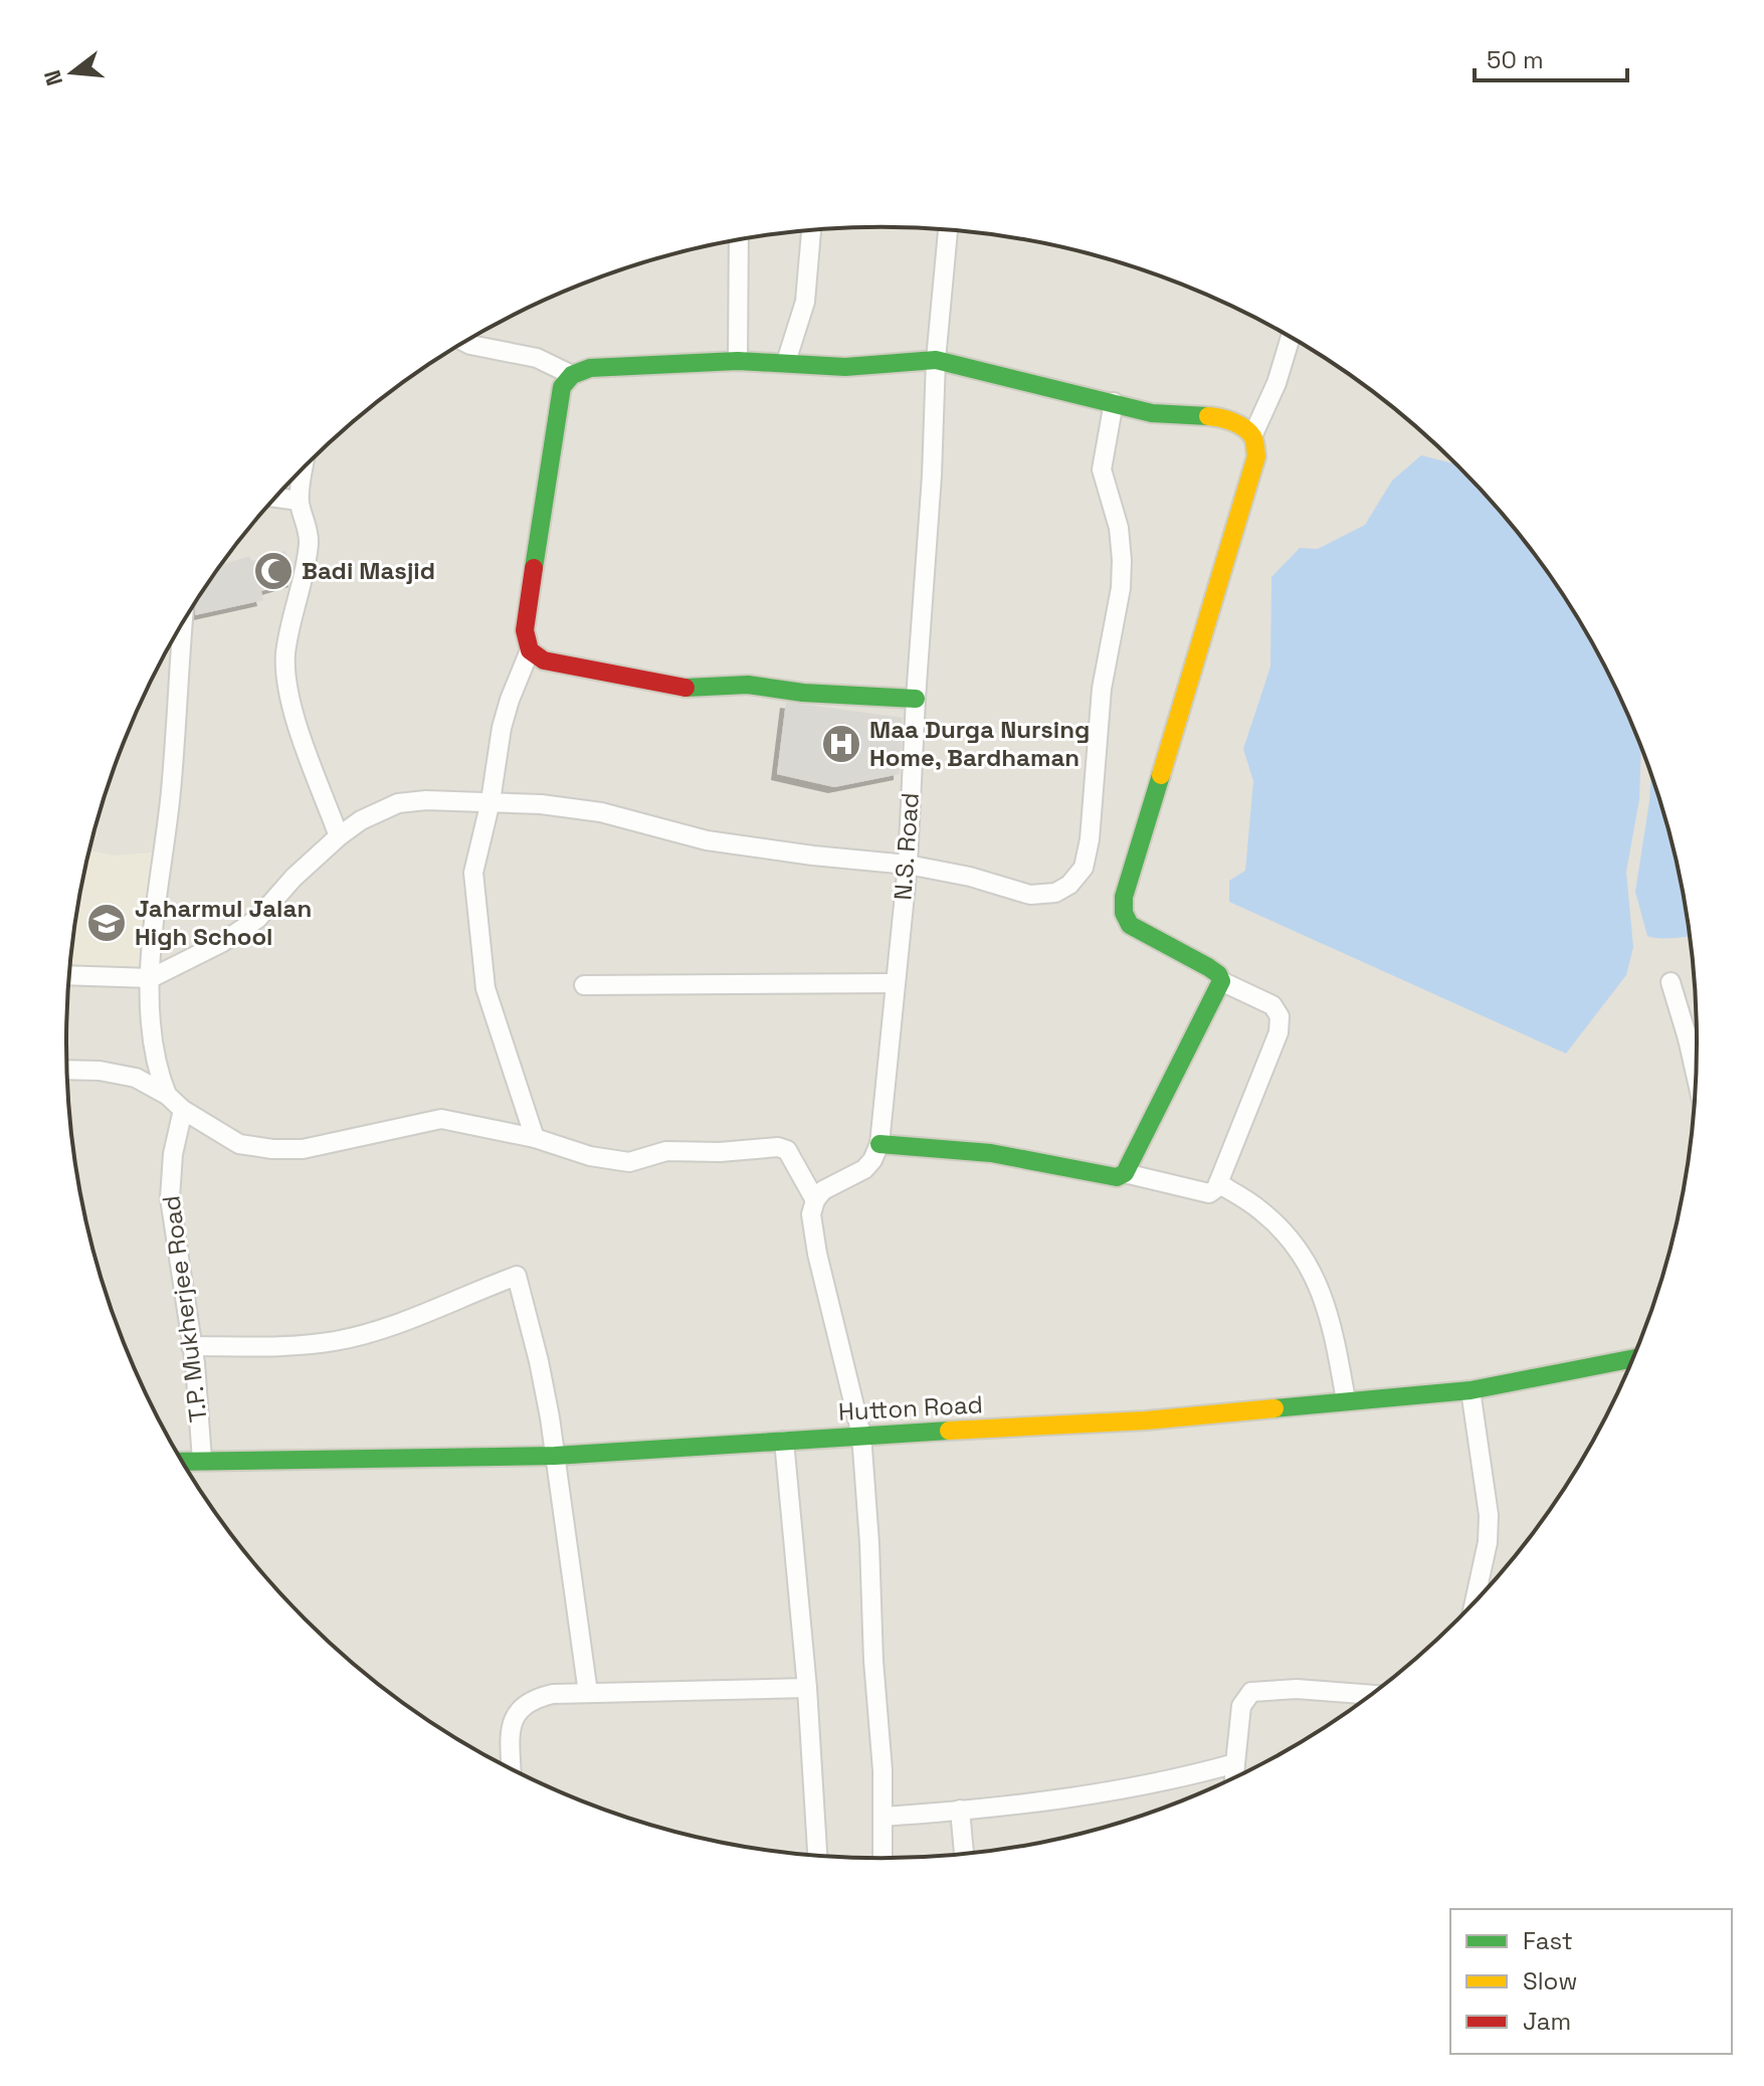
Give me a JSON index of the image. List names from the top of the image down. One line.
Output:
{"streets":{"street":["N.S. Road","T.P. Mukherjee Road","Hutton Road"]},"crossings":[["T.P. Mukherjee Road","Hutton Road"]],"places":{"mosque":["Badi Masjid"],"hospital":["Maa Durga Nursing Home, Bardhaman"],"school or university":["Jaharmul Jalan High School"]},"legend":["Fast","Slow","Jam"],"scale_bar":"50 m","north":"left"}
